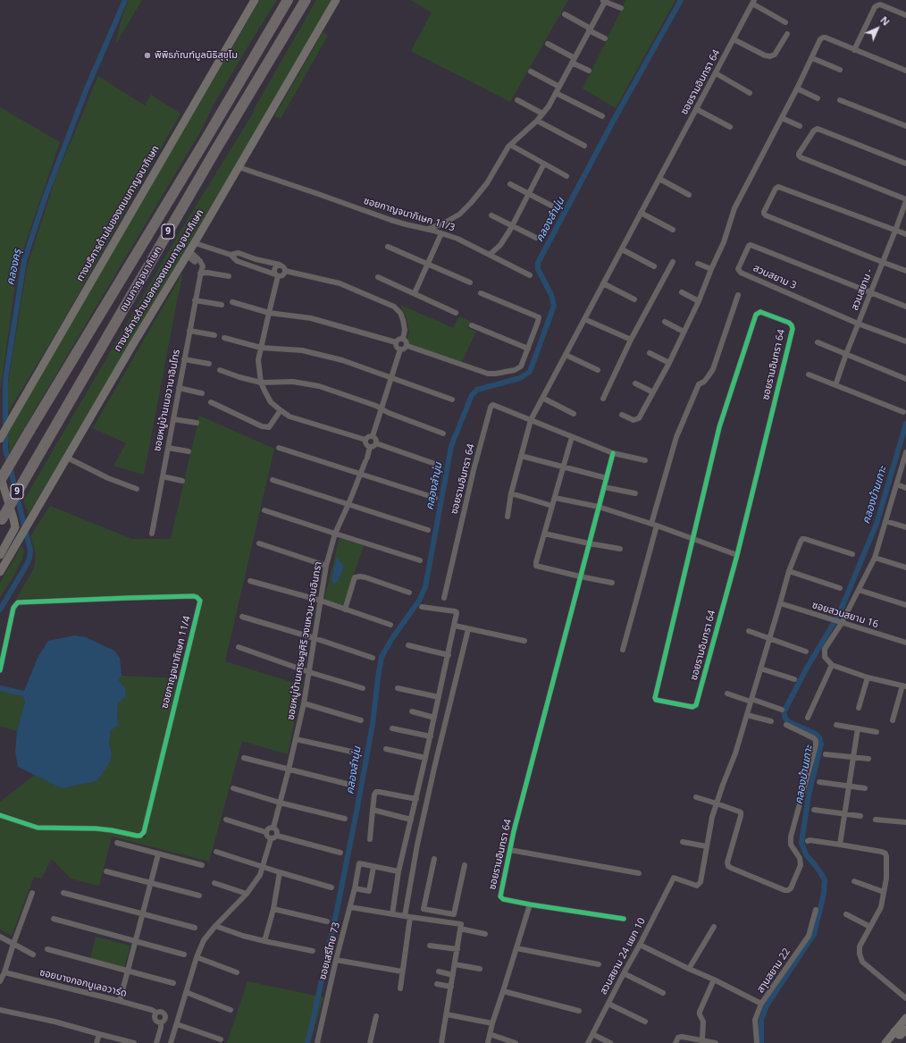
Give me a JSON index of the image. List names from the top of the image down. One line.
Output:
{"streets":{"highway":["9","ถนนกาญจนาภิเษก"],"main road":["ทางบริการด้านในของถนนกาญจนาภิเษก","ทางบริการด้านนอกของถนนกาญจนาภิเษก"],"street":["ซอยรามอินทรา 64","ซอยกาญจนาภิเษก 11/3","สวนสยาม 3","สวนสยาม -","ซอยหมู่บ้านเนอวานาอินโทร","ซอยสวนสยาม 16","ซอยหมู่บ้านเศรษฐศิริ วงแหวน-รามอินทรา","ซอยกาญจนาภิเษก 11/4","ซอยเสรีไทย 73","สวนสยาม 24 แยก 10","สาุนสยาม 22","ซอยบางกอกบูเลอวาร์ด"]},"crossings":[["ซอยกาญจนาภิเษก 11/3","ทางบริการด้านนอกของถนนกาญจนาภิเษก"],["สวนสยาม 3","สวนสยาม -"]],"water":["คลองลำนุ่น","คลองครุ","คลองบ้านเกาะ"],"places":["พิพิธภัณฑ์มูลนิธิสุขุโม"],"north":"top right"}
